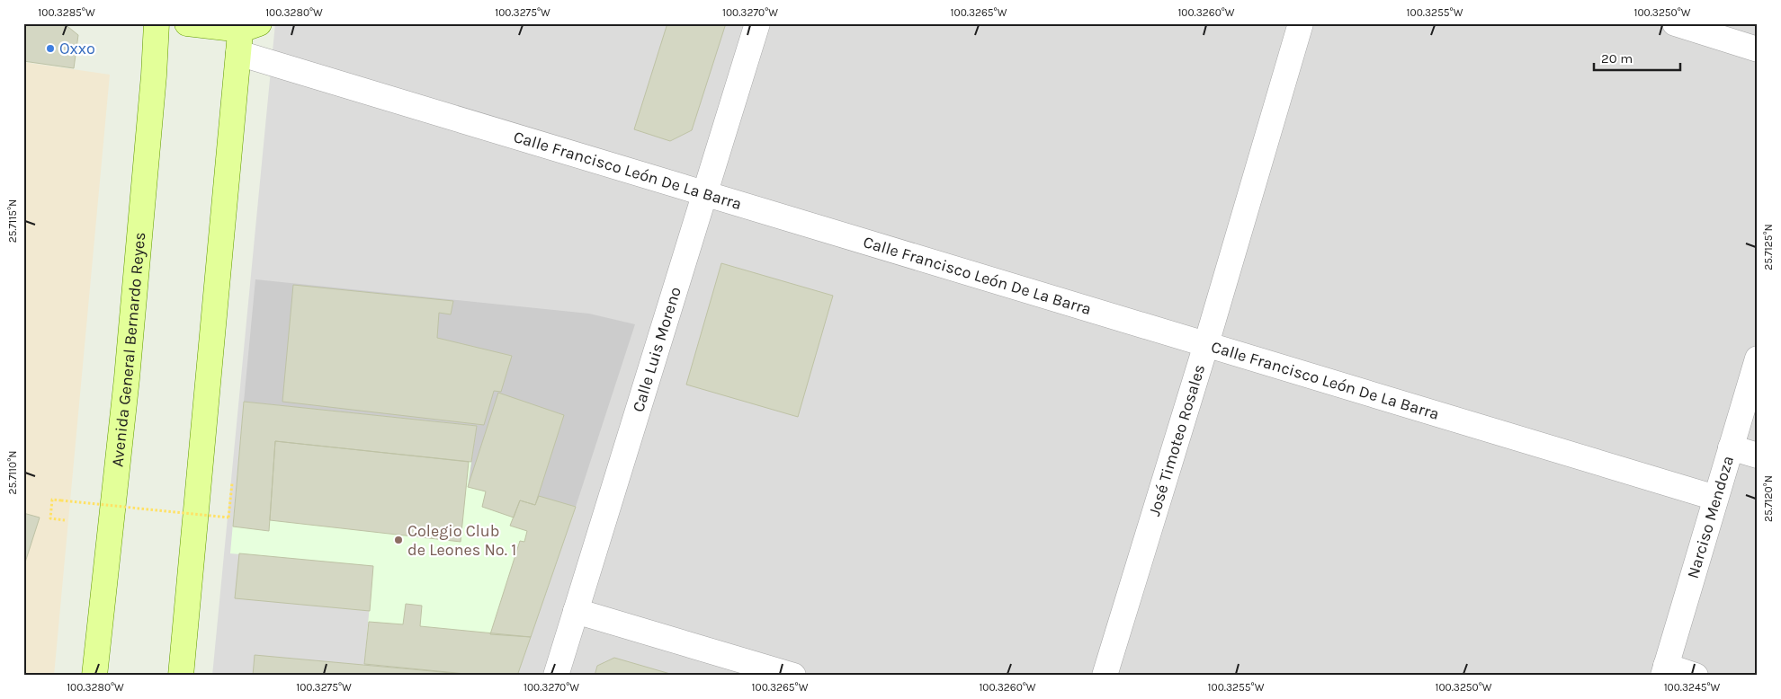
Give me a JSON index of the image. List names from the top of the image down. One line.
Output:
{"streets":{"main road":["Avenida General Bernardo Reyes"],"street":["Calle Francisco León De La Barra","Calle Luis Moreno","José Timoteo Rosales","Narciso Mendoza"]},"crossings":[["Calle Francisco León De La Barra","Calle Luis Moreno"],["Calle Francisco León De La Barra","José Timoteo Rosales"],["Calle Francisco León De La Barra","Narciso Mendoza"]],"places":["Oxxo","Colegio Club de Leones No. 1"],"scale_bar":"20 m","coordinates":["100.3285°W","100.3280°W","100.3275°W","100.3270°W","100.3265°W","100.3260°W","100.3255°W","100.3250°W","25.7115°N","25.7125°N","25.7110°N","25.7120°N","100.3245°W"]}
